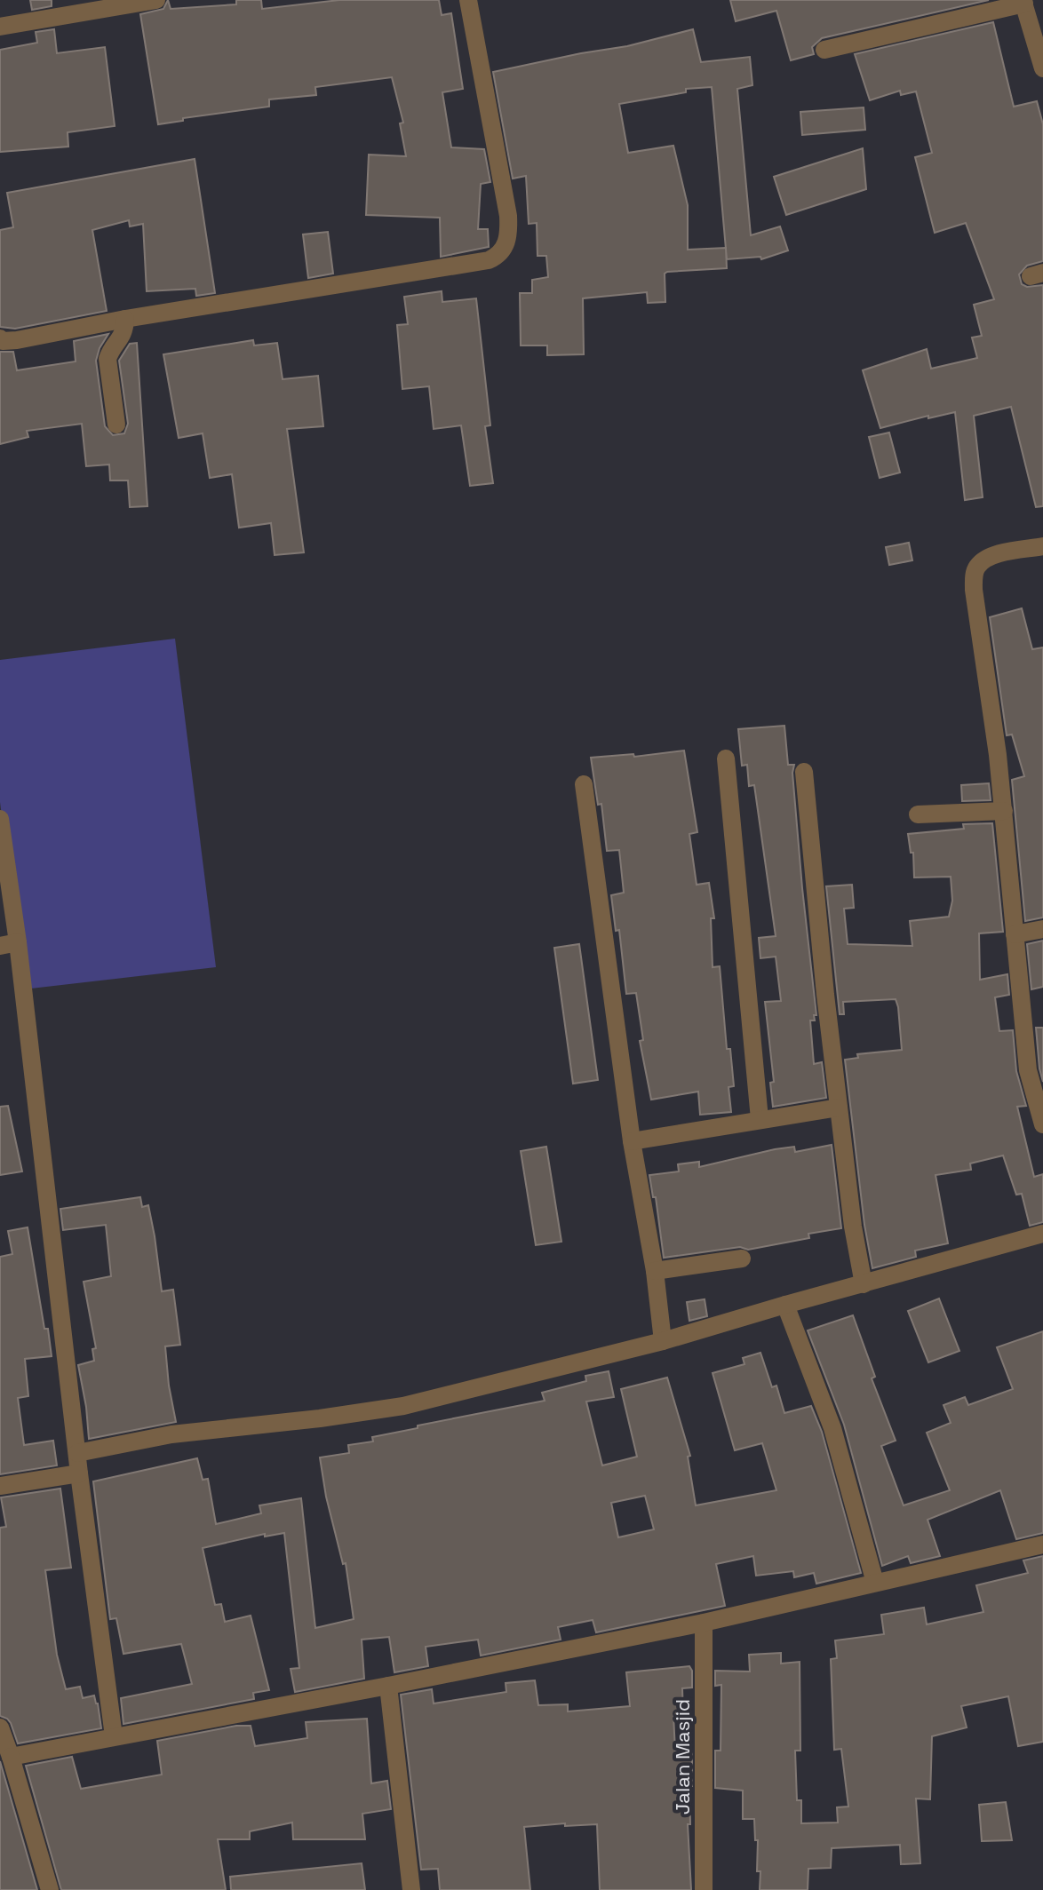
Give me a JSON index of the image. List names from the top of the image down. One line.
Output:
{"streets":{"street":["Jalan Masjid"]}}
